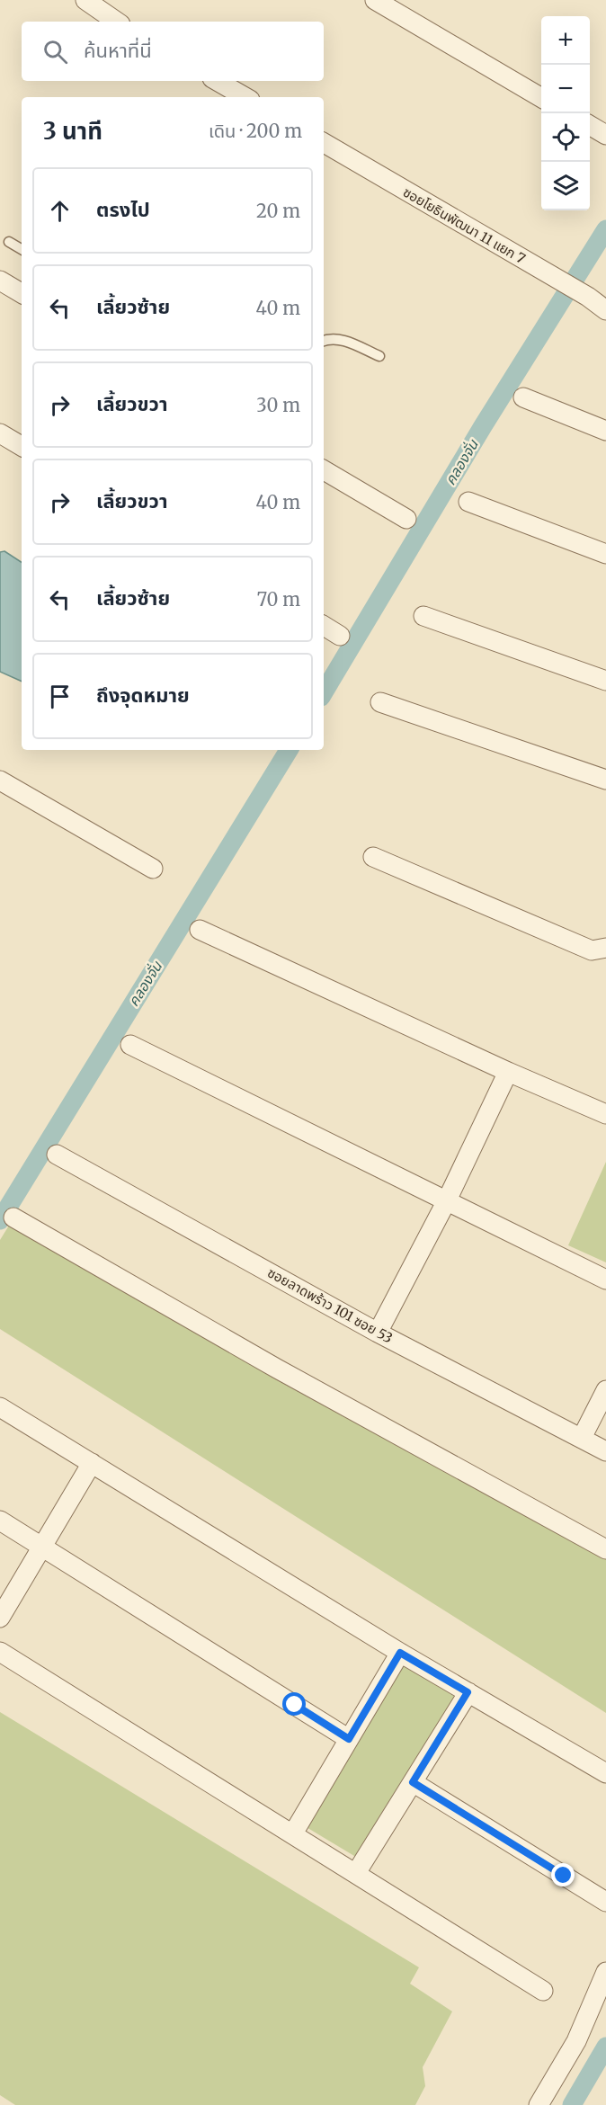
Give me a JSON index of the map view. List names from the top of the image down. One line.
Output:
{"streets":{"street":["ซอยโยธินพัฒนา 11 แยก 7","ซอยลาดพร้าว 101 ซอย 53"]},"water":["คลองจั่น"],"page":{"map_buttons":["+","−"],"search":"ค้นหาที่นี่","heading":["3 นาที","เดิน · 200 m"],"list":[["ตรงไป","20 m"],["เลี้ยวซ้าย","40 m"],["เลี้ยวขวา","30 m"],["เลี้ยวขวา","40 m"],["เลี้ยวซ้าย","70 m"],"ถึงจุดหมาย"]}}
